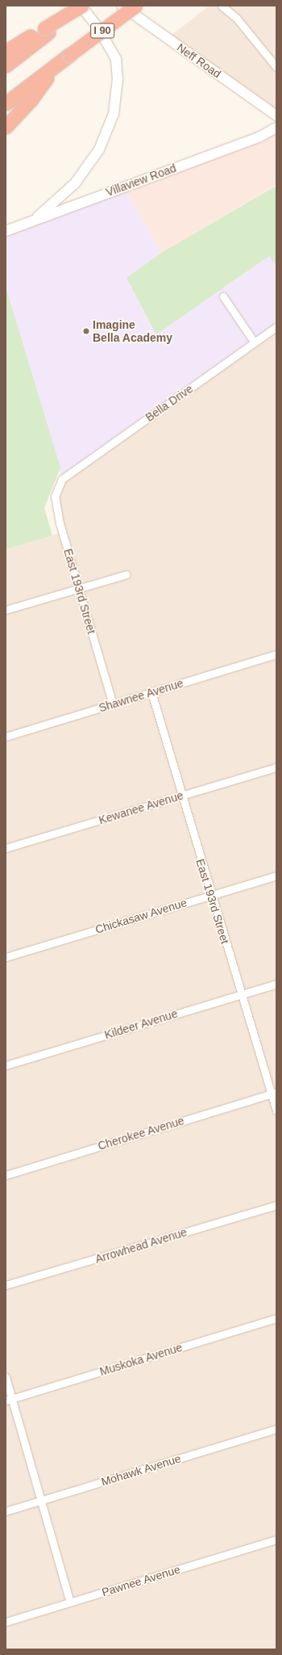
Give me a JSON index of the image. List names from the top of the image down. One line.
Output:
{"streets":{"highway":["I 90"],"street":["Neff Road","Villaview Road","Bella Drive","East 193rd Street","Shawnee Avenue","Kewanee Avenue","Chickasaw Avenue","Kildeer Avenue","Cherokee Avenue","Arrowhead Avenue","Muskoka Avenue","Mohawk Avenue","Pawnee Avenue"]},"crossings":[["Bella Drive","East 193rd Street"],["East 193rd Street","Shawnee Avenue"],["East 193rd Street","Kewanee Avenue"],["East 193rd Street","Chickasaw Avenue"],["East 193rd Street","Kildeer Avenue"],["East 193rd Street","Cherokee Avenue"]],"places":["Imagine Bella Academy"]}
